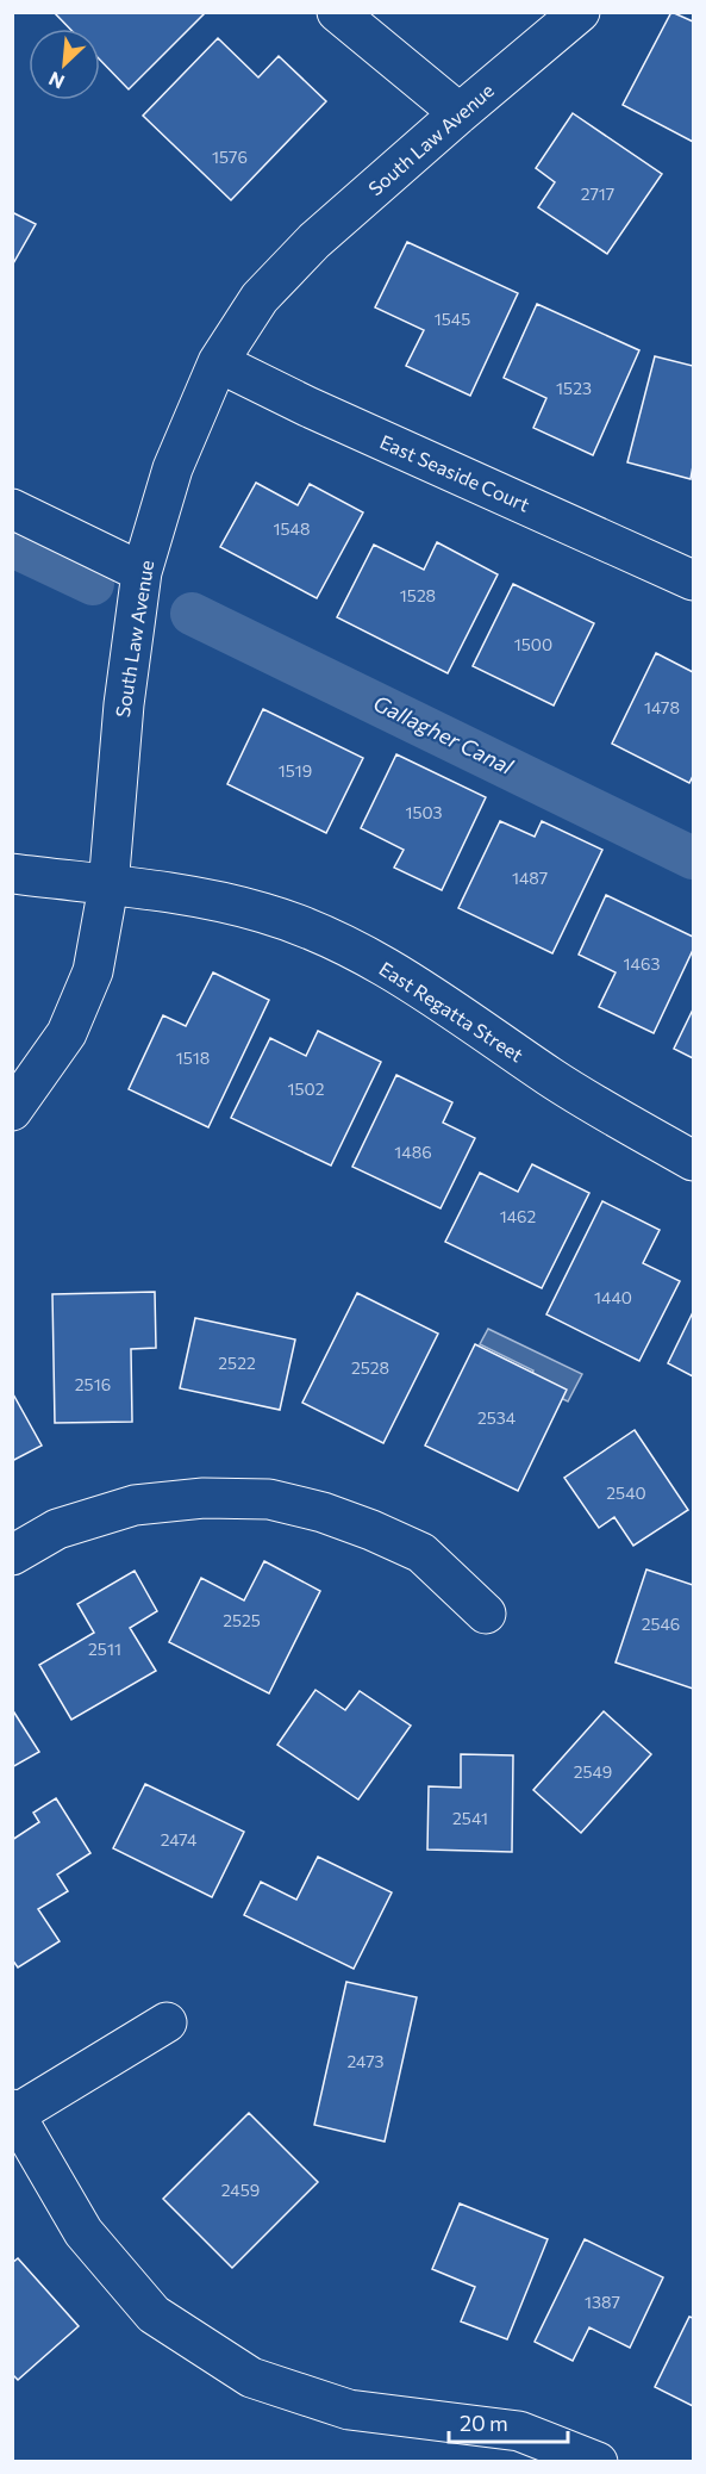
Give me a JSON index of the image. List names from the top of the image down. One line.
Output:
{"streets":{"street":["South Law Avenue","East Seaside Court","East Regatta Street"]},"crossings":[["South Law Avenue","East Seaside Court"],["South Law Avenue","East Regatta Street"]],"water":["Gallagher Canal"],"house_numbers":["1576","2717","1545","1523","1548","1528","1500","1478","1519","1503","1487","1463","1518","1502","1486","1462","1440","2522","2528","2516","2534","2540","2525","2546","2511","2549","2541","2474","2473","2459","1387"],"scale_bar":"20 m","north":"bottom left"}
